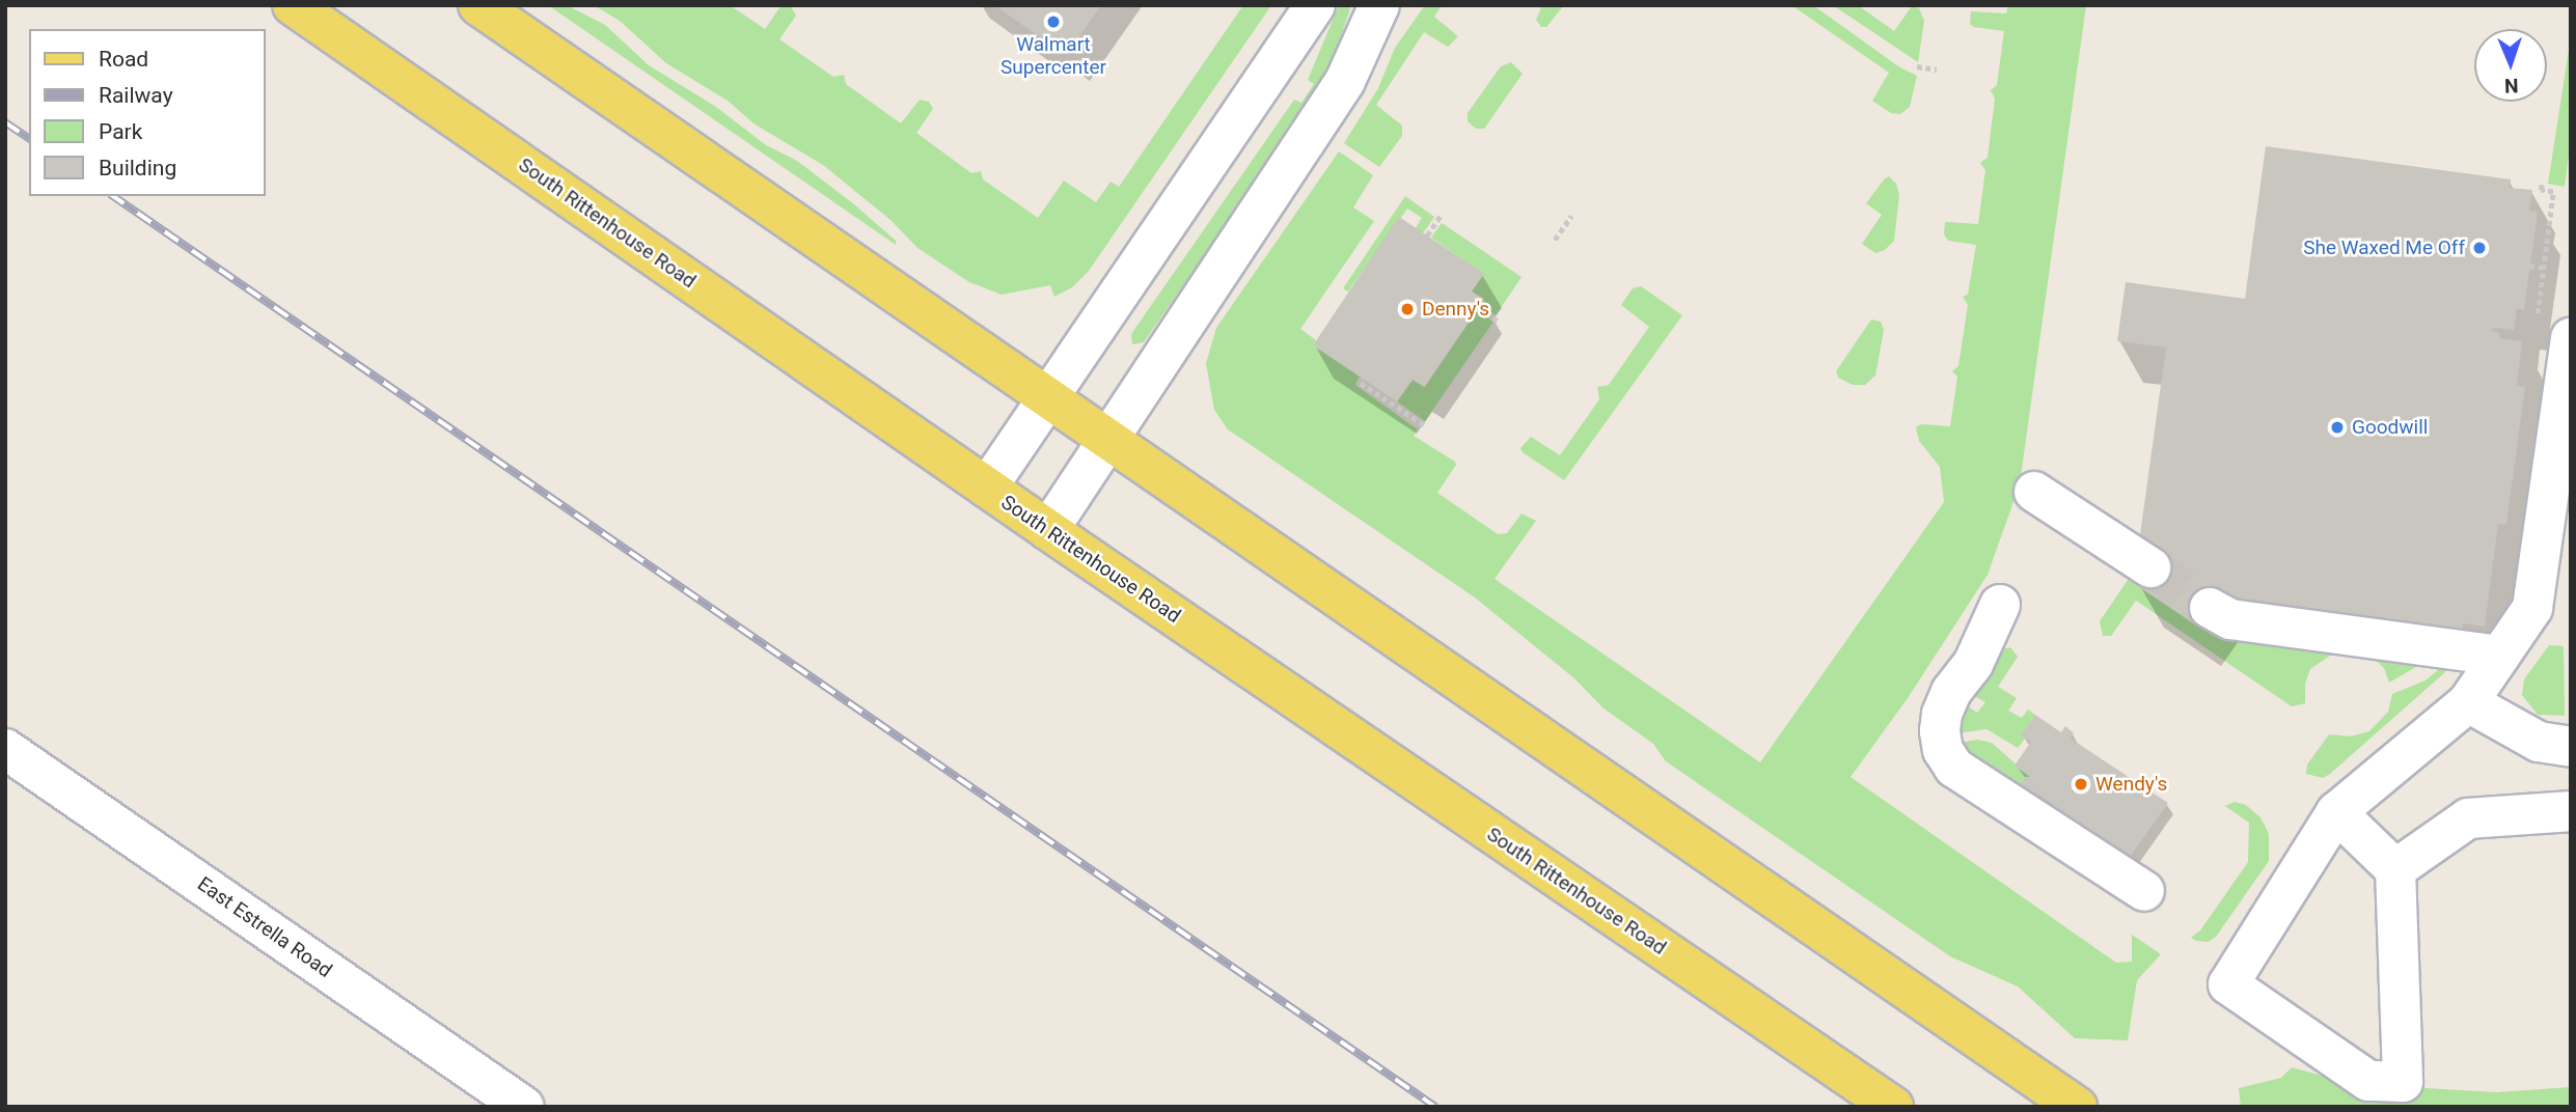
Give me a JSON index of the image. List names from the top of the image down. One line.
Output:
{"streets":{"main road":["South Rittenhouse Road"],"street":["East Estrella Road"]},"places":["Walmart Supercenter","She Waxed Me Off","Denny's","Goodwill","Wendy's"],"legend":["Road","Railway","Park","Building"],"north":"bottom"}
